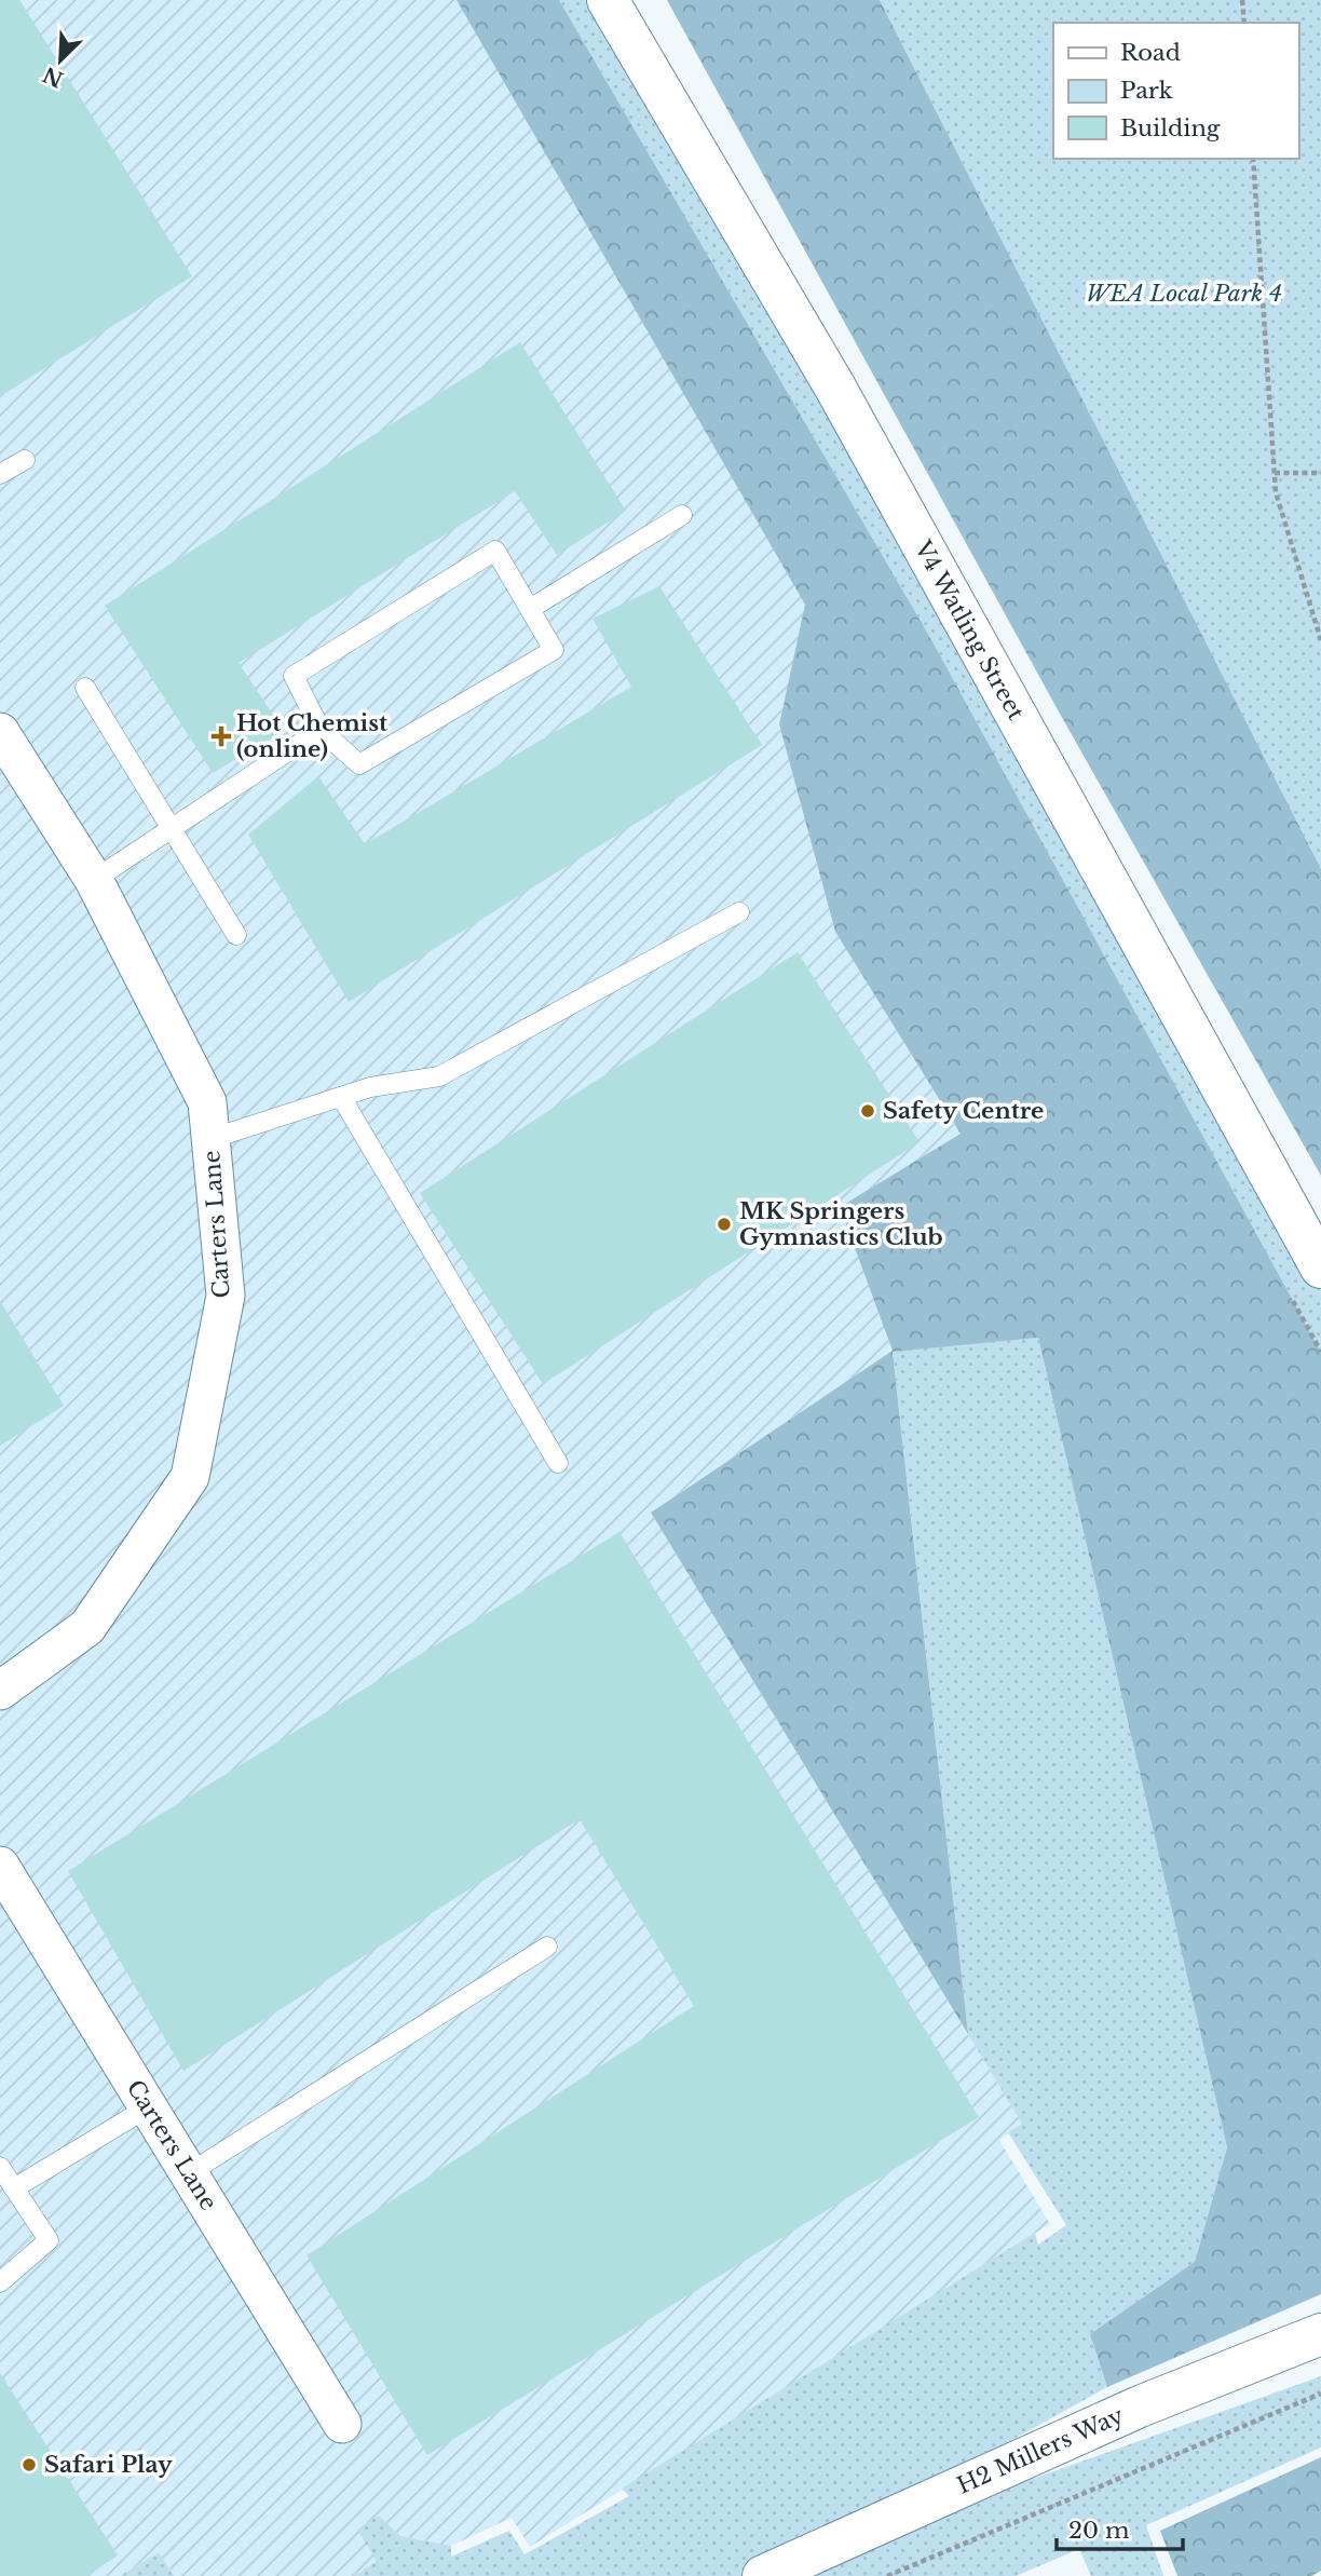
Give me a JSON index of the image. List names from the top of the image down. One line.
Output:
{"streets":{"street":["V4 Watling Street","Carters Lane","H2 Millers Way"]},"parks":["WEA Local Park 4"],"places":{"health":["Hot Chemist (online)"],"other":["Safety Centre","MK Springers Gymnastics Club","Safari Play"]},"legend":["Road","Park","Building"],"scale_bar":"20 m","north":"bottom left"}
